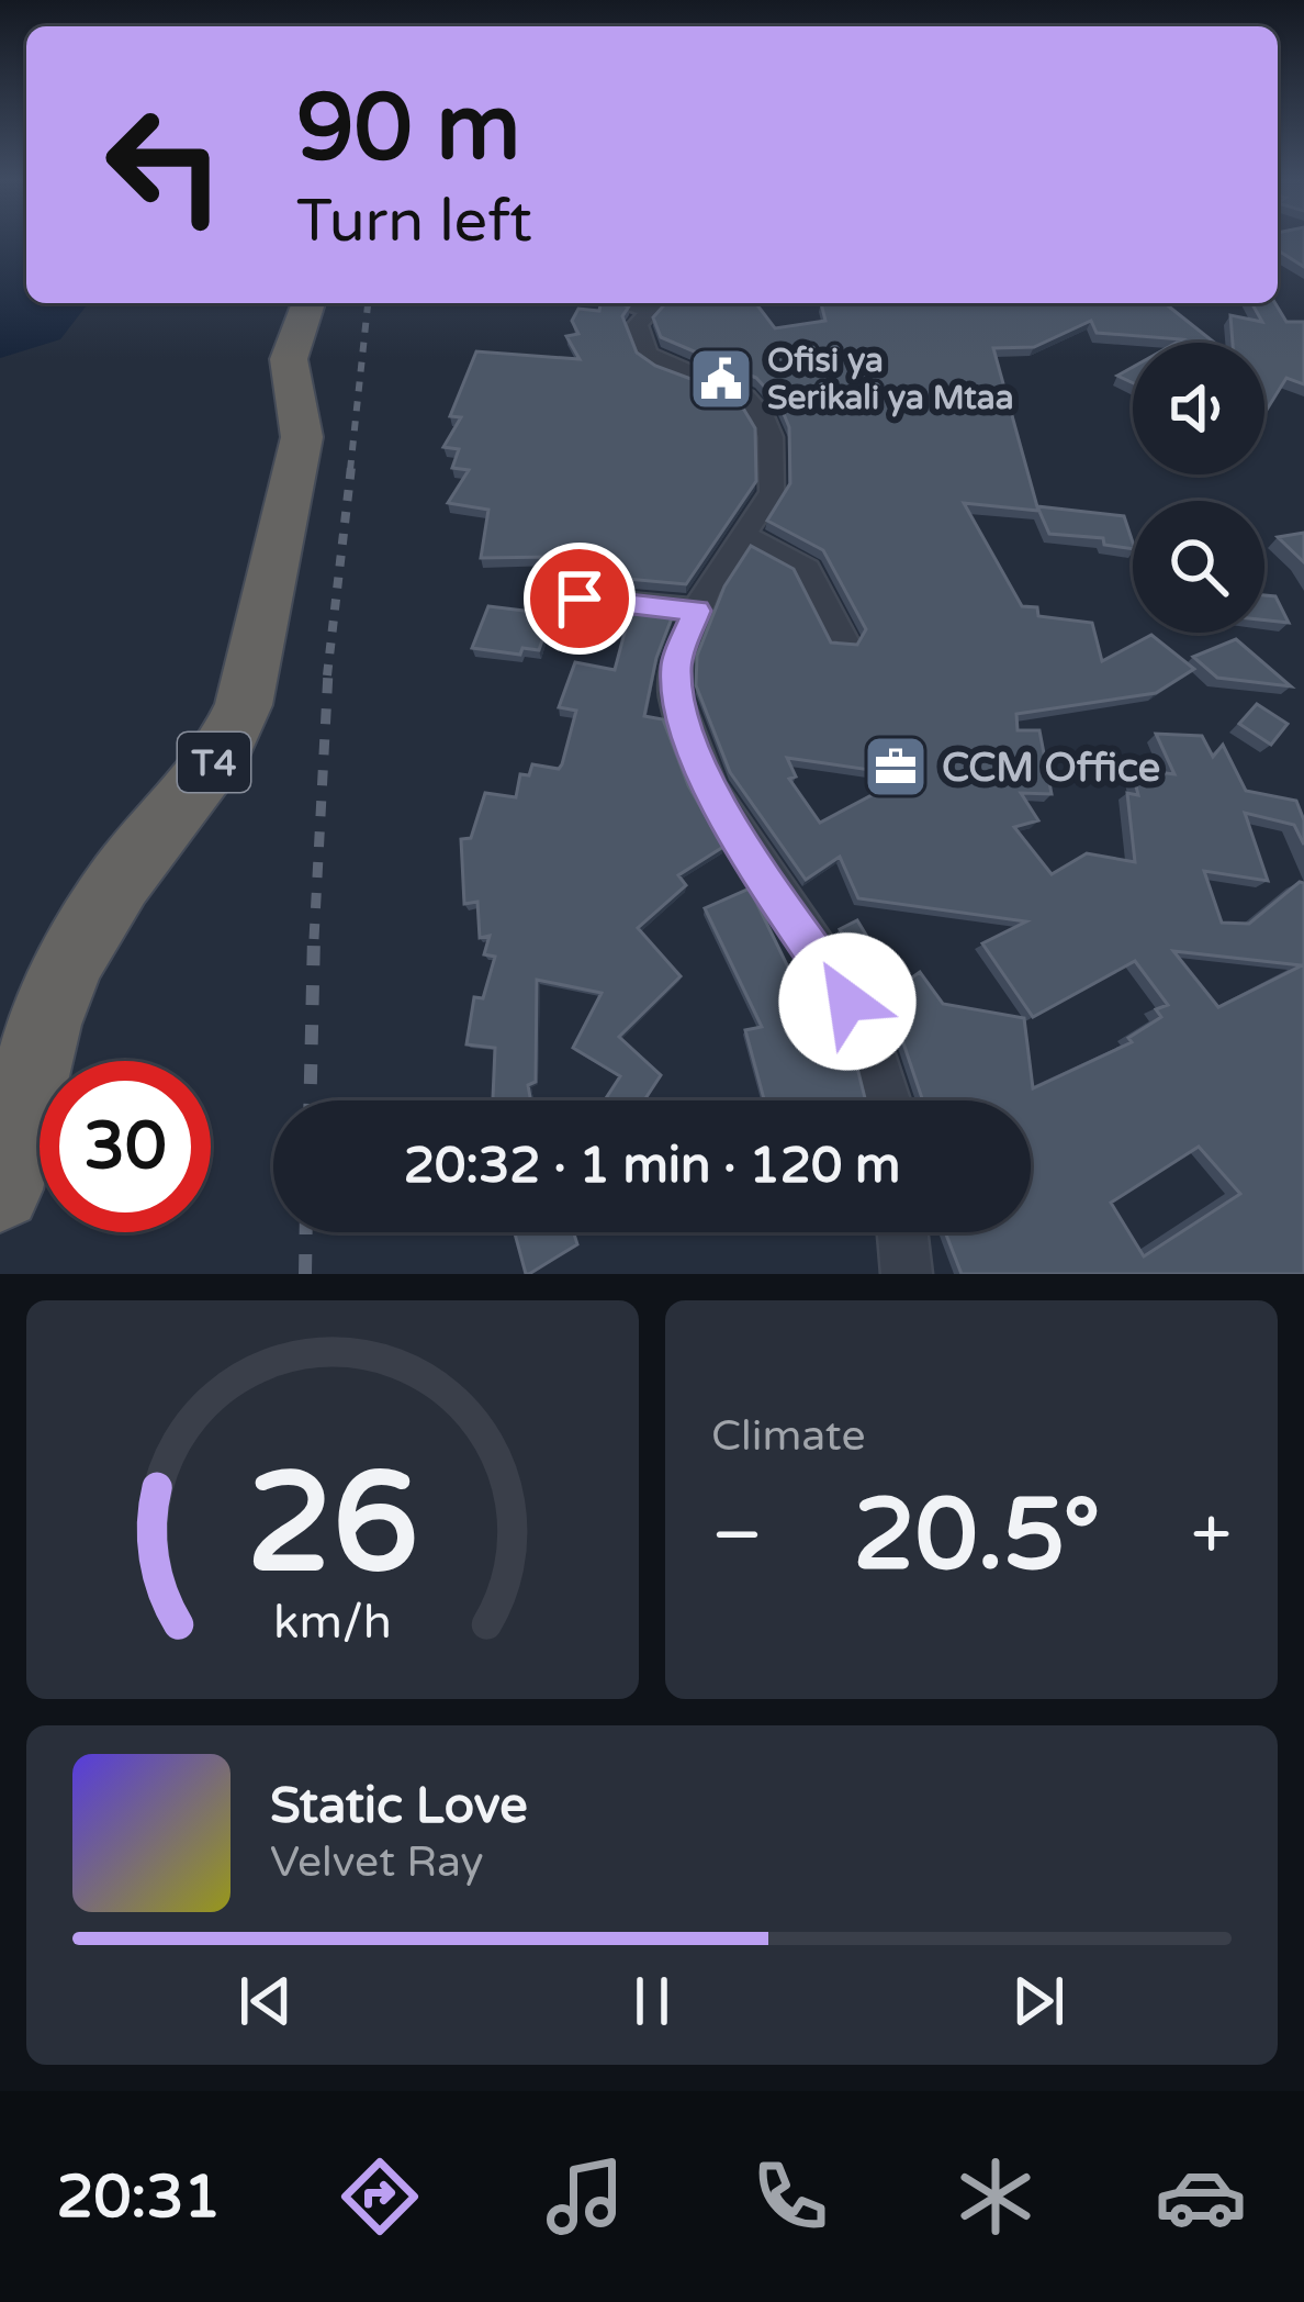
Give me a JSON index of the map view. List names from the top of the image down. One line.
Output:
{"streets":{"highway":["T4"]},"places":{"public building":["Ofisi ya Serikali ya Mtaa"],"office":["CCM Office"]},"page":{"turn":["90 m","Turn left"],"limit":"30","trip":"20:32 · 1 min · 120 m","tile":"Climate","heat":["−","20.5°","+"],"song":["Static Love","Velvet Ray"],"tabs":"20:31","gauge":["26","km/h"]}}
